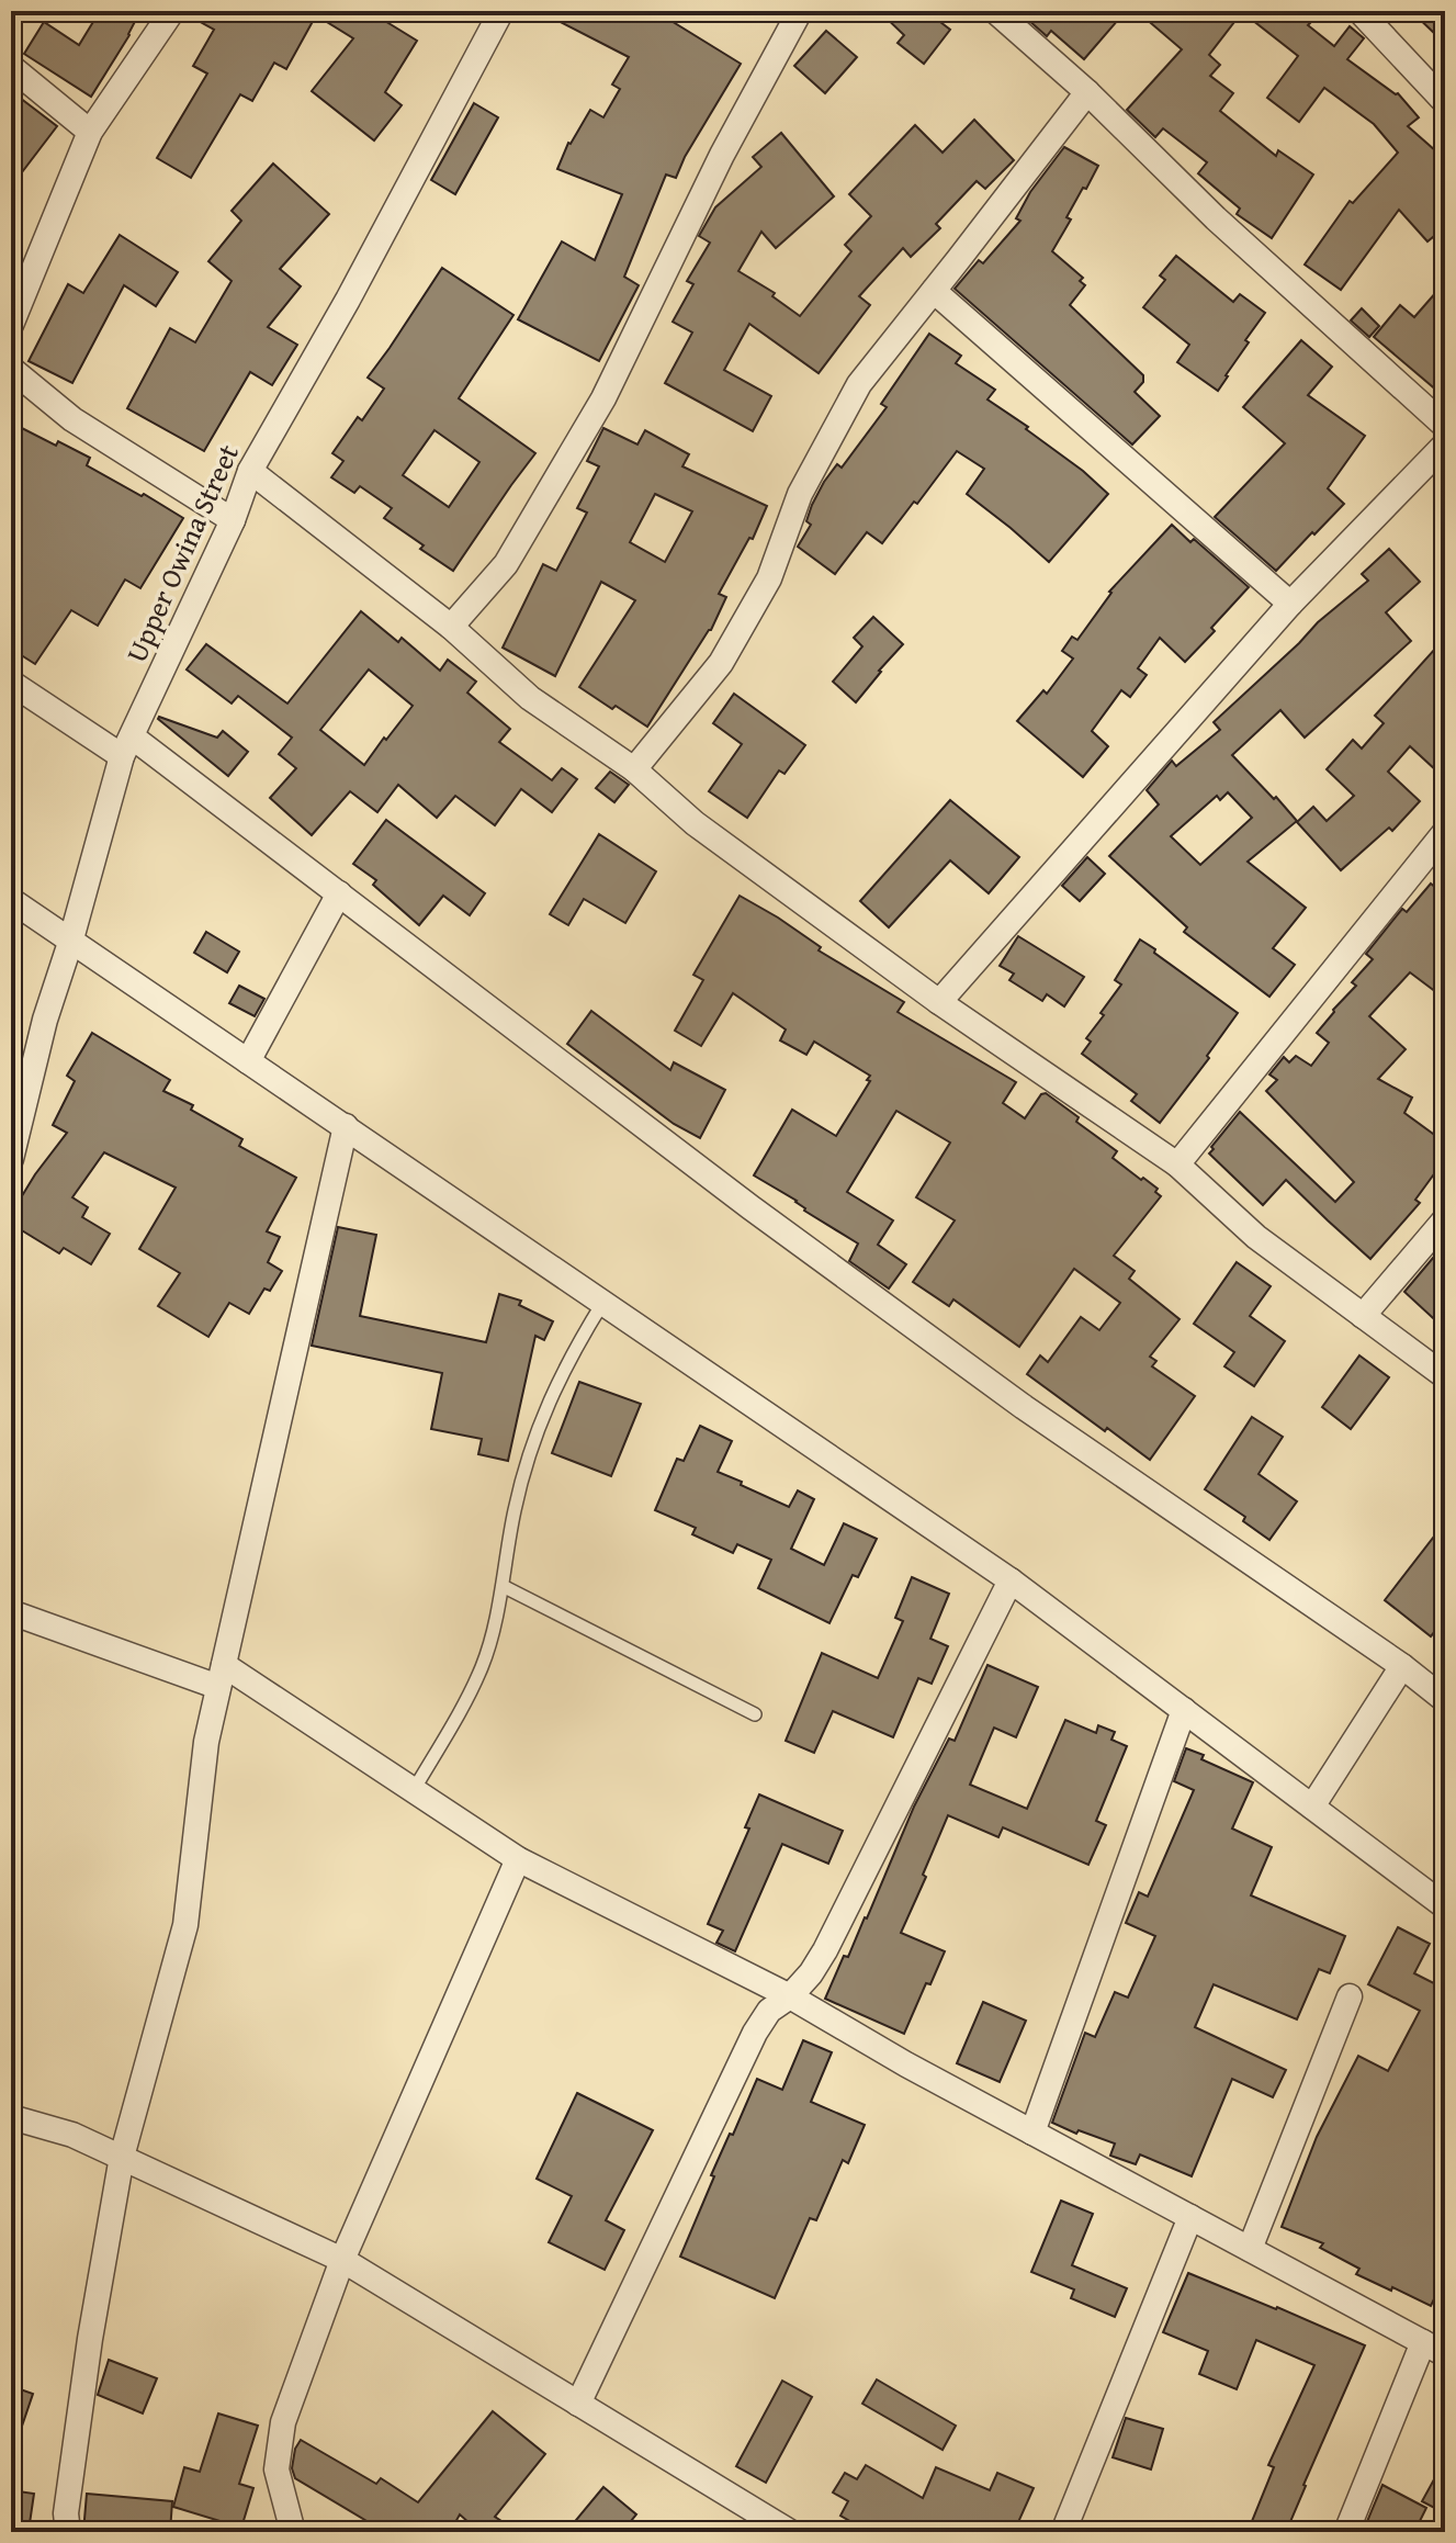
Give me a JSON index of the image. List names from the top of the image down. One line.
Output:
{"streets":{"street":["Upper Owina Street"]}}
